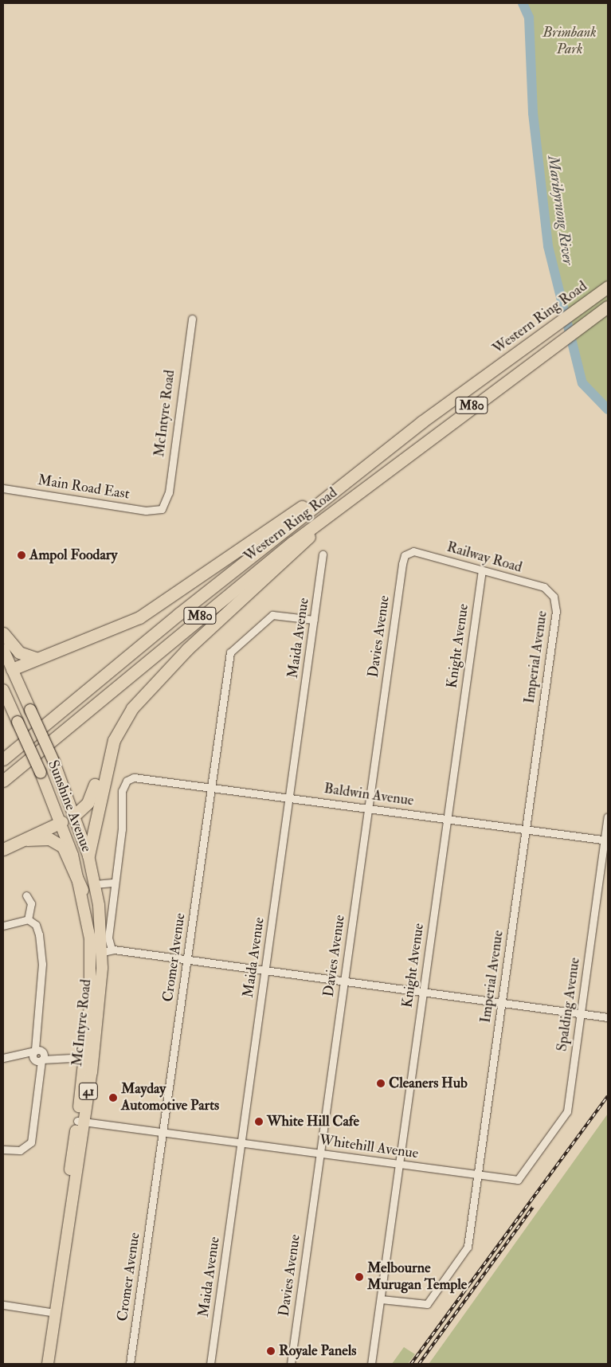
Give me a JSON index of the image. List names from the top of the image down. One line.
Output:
{"streets":{"highway":["Western Ring Road","M80"],"main road":["McIntyre Road","Sunshine Avenue","41"],"street":["Main Road East","Railway Road","Davies Avenue","Maida Avenue","Knight Avenue","Imperial Avenue","Baldwin Avenue","Cromer Avenue","Spalding Avenue","Whitehill Avenue"]},"crossings":[["McIntyre Road","Main Road East"],["McIntyre Road","Baldwin Avenue"],["McIntyre Road","Sunshine Avenue"],["McIntyre Road","Whitehill Avenue"],["Railway Road","Davies Avenue"],["Railway Road","Knight Avenue"],["Railway Road","Imperial Avenue"],["Davies Avenue","Baldwin Avenue"],["Davies Avenue","Whitehill Avenue"],["Maida Avenue","Baldwin Avenue"],["Maida Avenue","Cromer Avenue"],["Maida Avenue","Whitehill Avenue"],["Knight Avenue","Imperial Avenue"],["Knight Avenue","Baldwin Avenue"],["Knight Avenue","Whitehill Avenue"],["Imperial Avenue","Baldwin Avenue"],["Imperial Avenue","Whitehill Avenue"],["Baldwin Avenue","Cromer Avenue"],["Baldwin Avenue","Spalding Avenue"],["Cromer Avenue","Whitehill Avenue"],["Spalding Avenue","Whitehill Avenue"]],"water":["Maribyrnong River"],"parks":["Brimbank Park"],"places":["Ampol Foodary","Cleaners Hub","Mayday Automotive Parts","White Hill Cafe","Melbourne Murugan Temple","Royale Panels"]}
